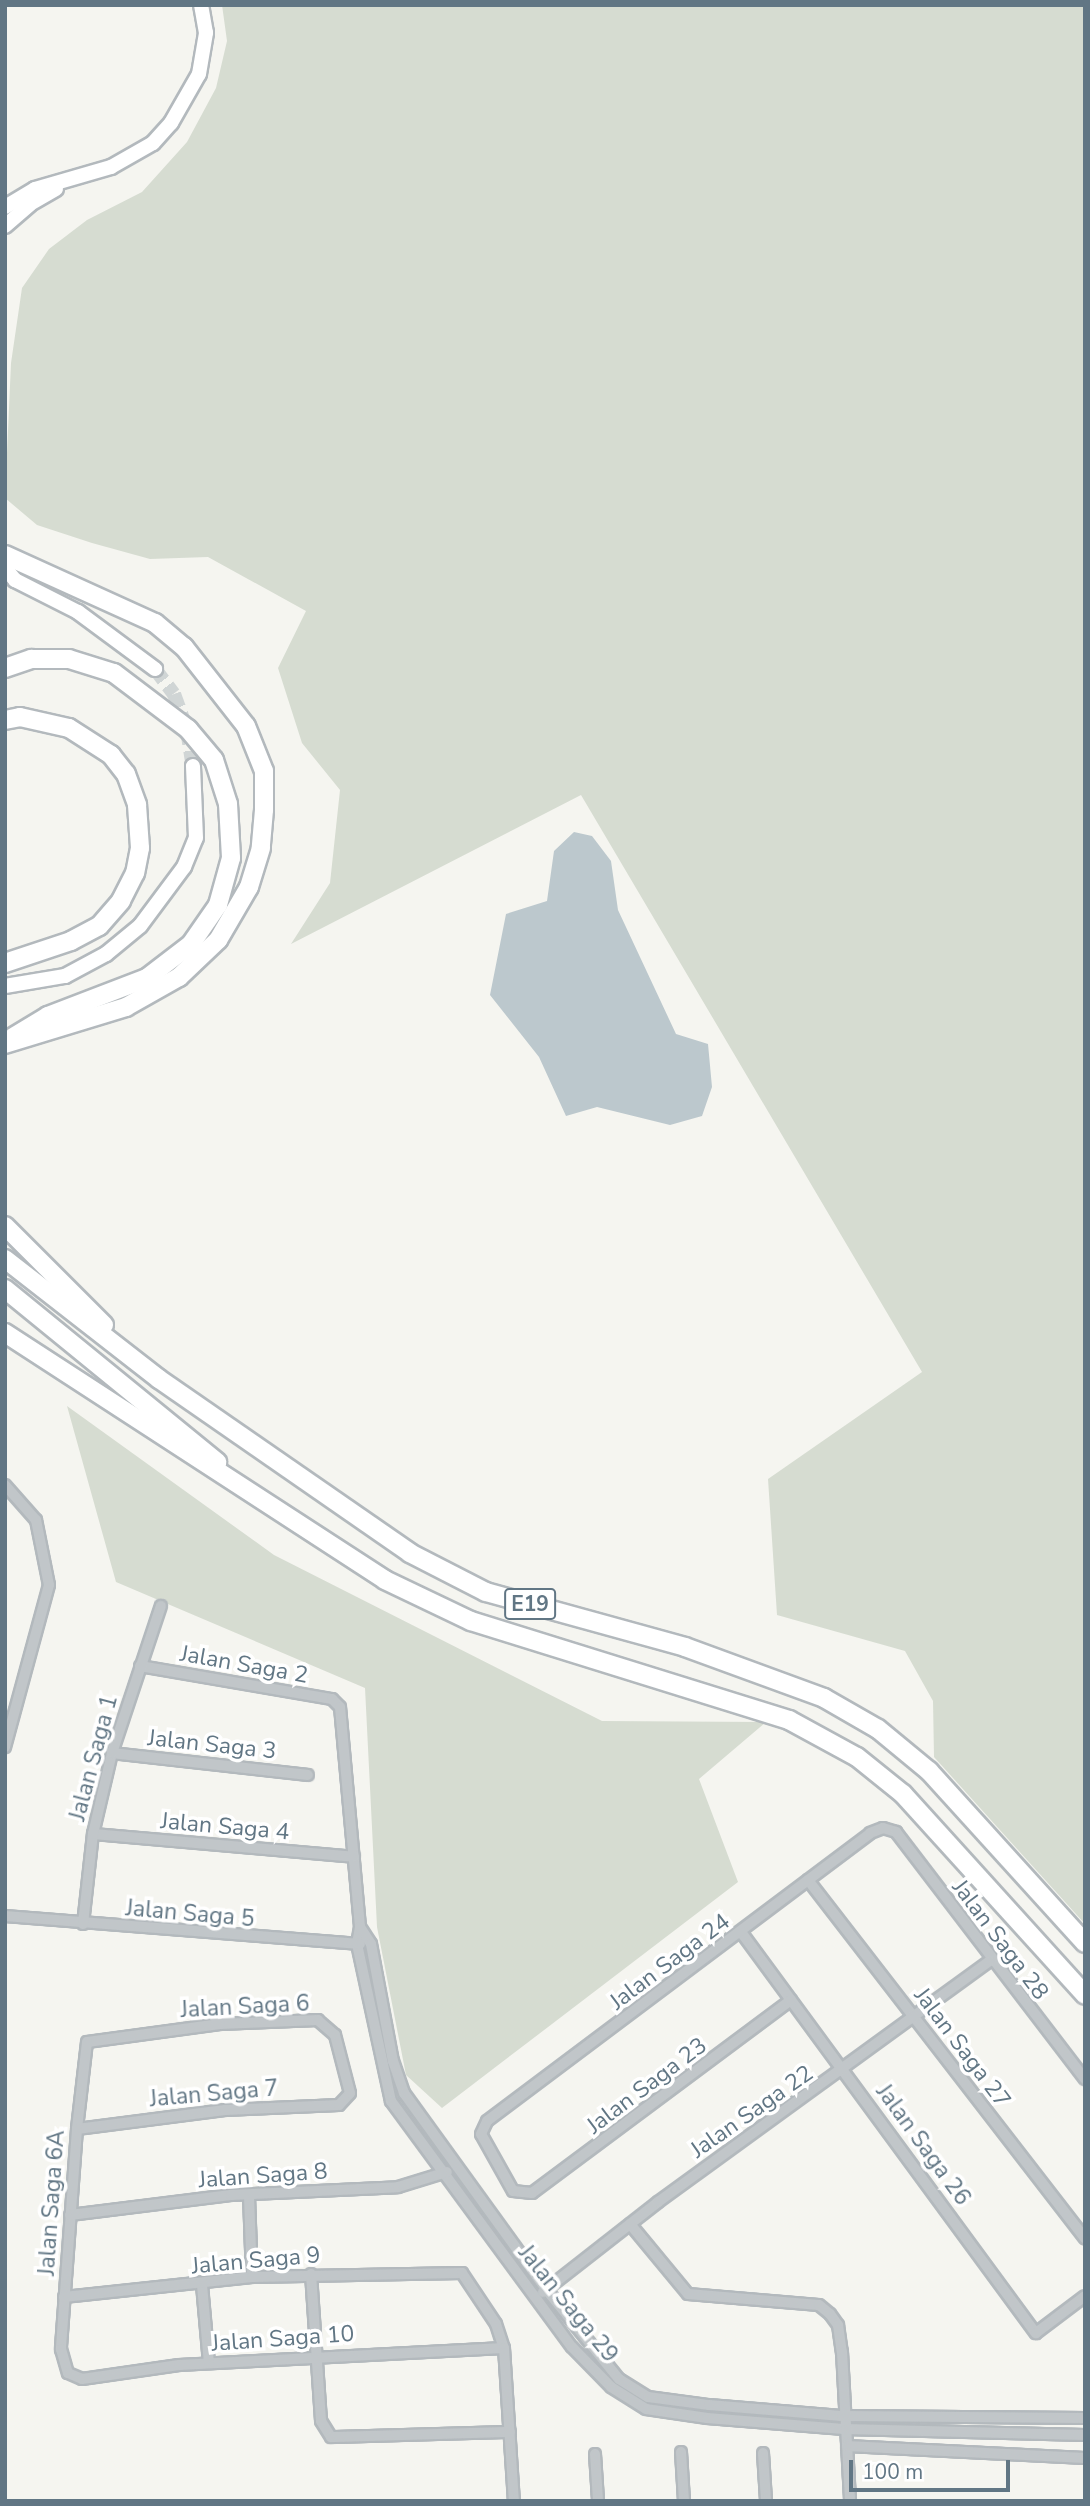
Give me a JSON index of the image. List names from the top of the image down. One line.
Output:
{"streets":{"highway":["E19"],"street":["Jalan Saga 2","Jalan Saga 3","Jalan Saga 1","Jalan Saga 4","Jalan Saga 5","Jalan Saga 28","Jalan Saga 24","Jalan Saga 6","Jalan Saga 27","Jalan Saga 23","Jalan Saga 7","Jalan Saga 22","Jalan Saga 26","Jalan Saga 8","Jalan Saga 6A","Jalan Saga 9","Jalan Saga 29","Jalan Saga 10"]},"crossings":[["Jalan Saga 2","Jalan Saga 1"],["Jalan Saga 2","Jalan Saga 29"],["Jalan Saga 3","Jalan Saga 1"],["Jalan Saga 1","Jalan Saga 4"],["Jalan Saga 1","Jalan Saga 5"],["Jalan Saga 4","Jalan Saga 29"],["Jalan Saga 5","Jalan Saga 29"],["Jalan Saga 28","Jalan Saga 24"],["Jalan Saga 28","Jalan Saga 22"],["Jalan Saga 24","Jalan Saga 27"],["Jalan Saga 24","Jalan Saga 23"],["Jalan Saga 24","Jalan Saga 26"],["Jalan Saga 6","Jalan Saga 7"],["Jalan Saga 6","Jalan Saga 6A"],["Jalan Saga 27","Jalan Saga 22"],["Jalan Saga 23","Jalan Saga 26"],["Jalan Saga 7","Jalan Saga 6A"],["Jalan Saga 22","Jalan Saga 26"],["Jalan Saga 22","Jalan Saga 29"],["Jalan Saga 8","Jalan Saga 6A"],["Jalan Saga 8","Jalan Saga 29"],["Jalan Saga 6A","Jalan Saga 9"],["Jalan Saga 6A","Jalan Saga 10"],["Jalan Saga 9","Jalan Saga 10"]],"scale_bar":"100 m"}
